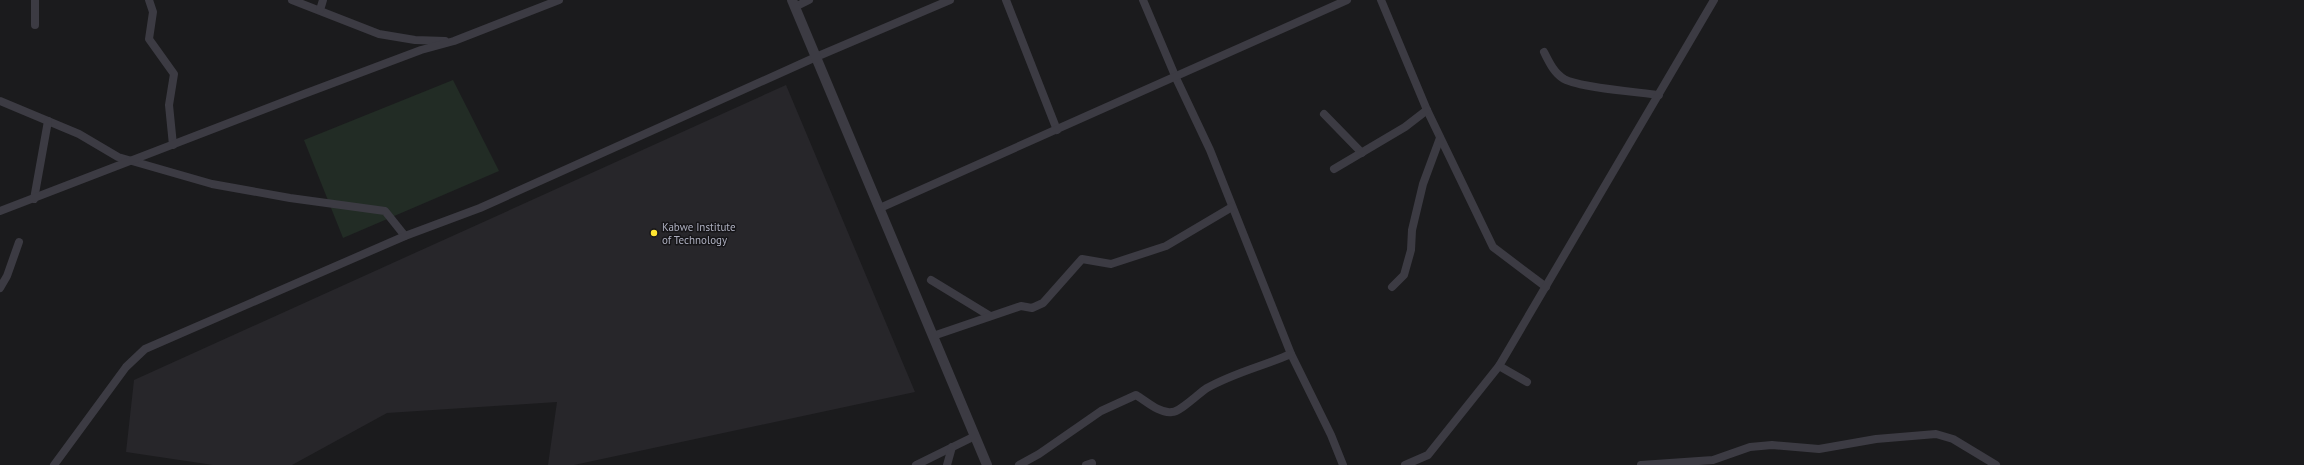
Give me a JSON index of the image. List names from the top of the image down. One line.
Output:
{"places":["Kabwe Institute of Technology"]}
